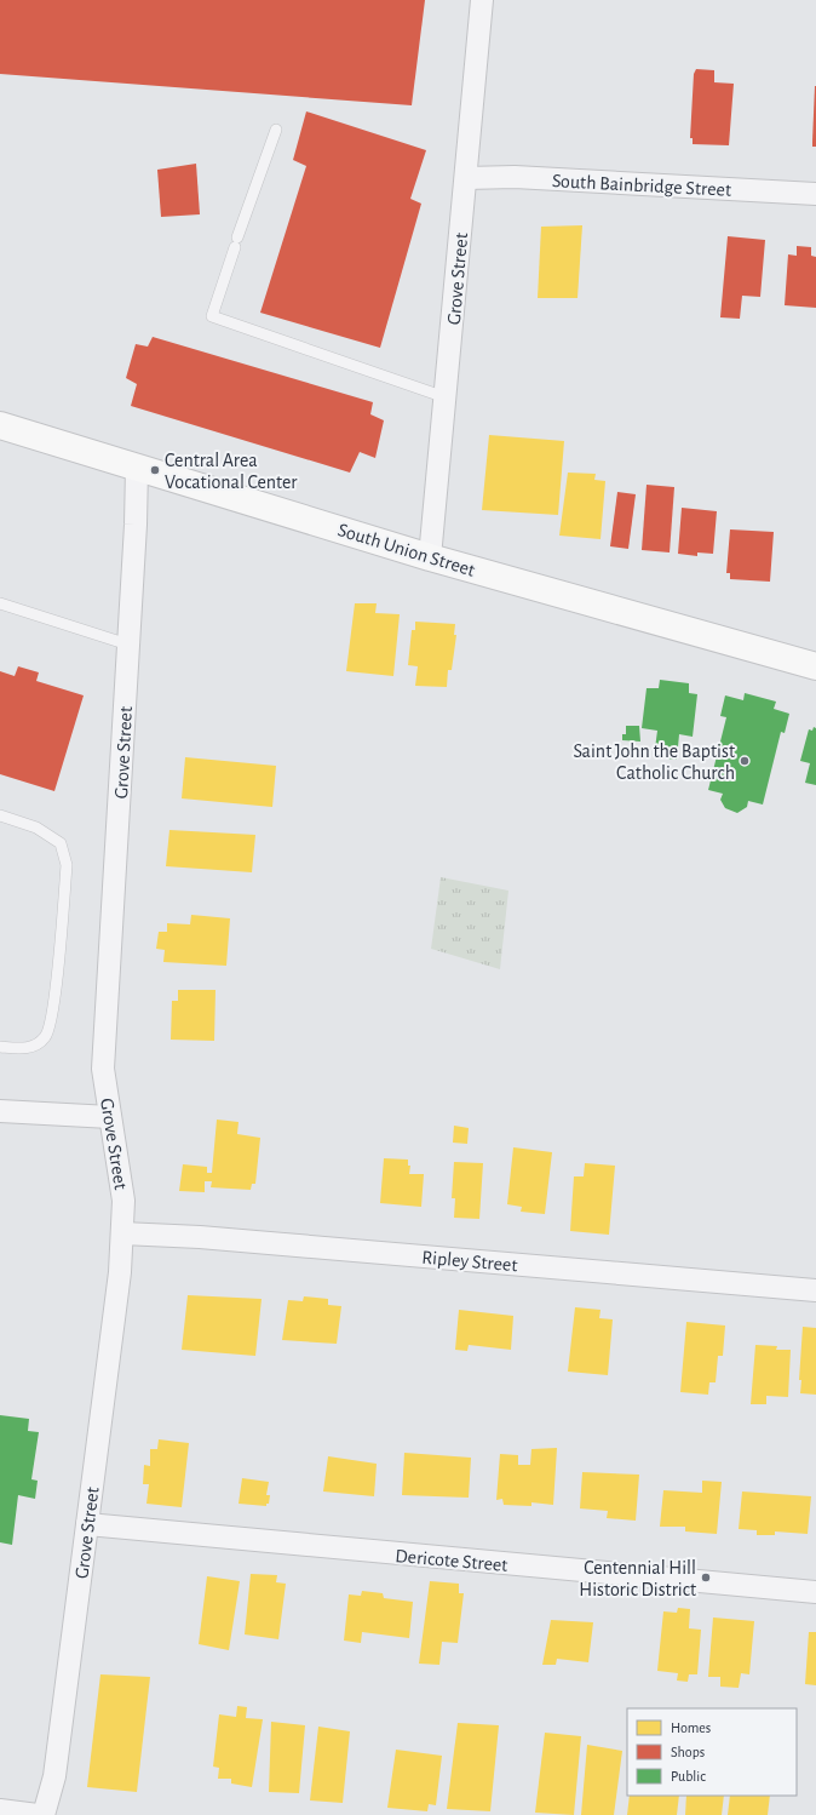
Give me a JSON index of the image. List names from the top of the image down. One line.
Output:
{"streets":{"main road":["South Union Street"],"street":["South Bainbridge Street","Grove Street","Ripley Street","Dericote Street"]},"crossings":[["South Bainbridge Street","Grove Street"],["Grove Street","South Union Street"],["Grove Street","Ripley Street"],["Grove Street","Dericote Street"]],"places":["Central Area Vocational Center","Saint John the Baptist Catholic Church","Centennial Hill Historic District"],"legend":["Homes","Shops","Public"]}
